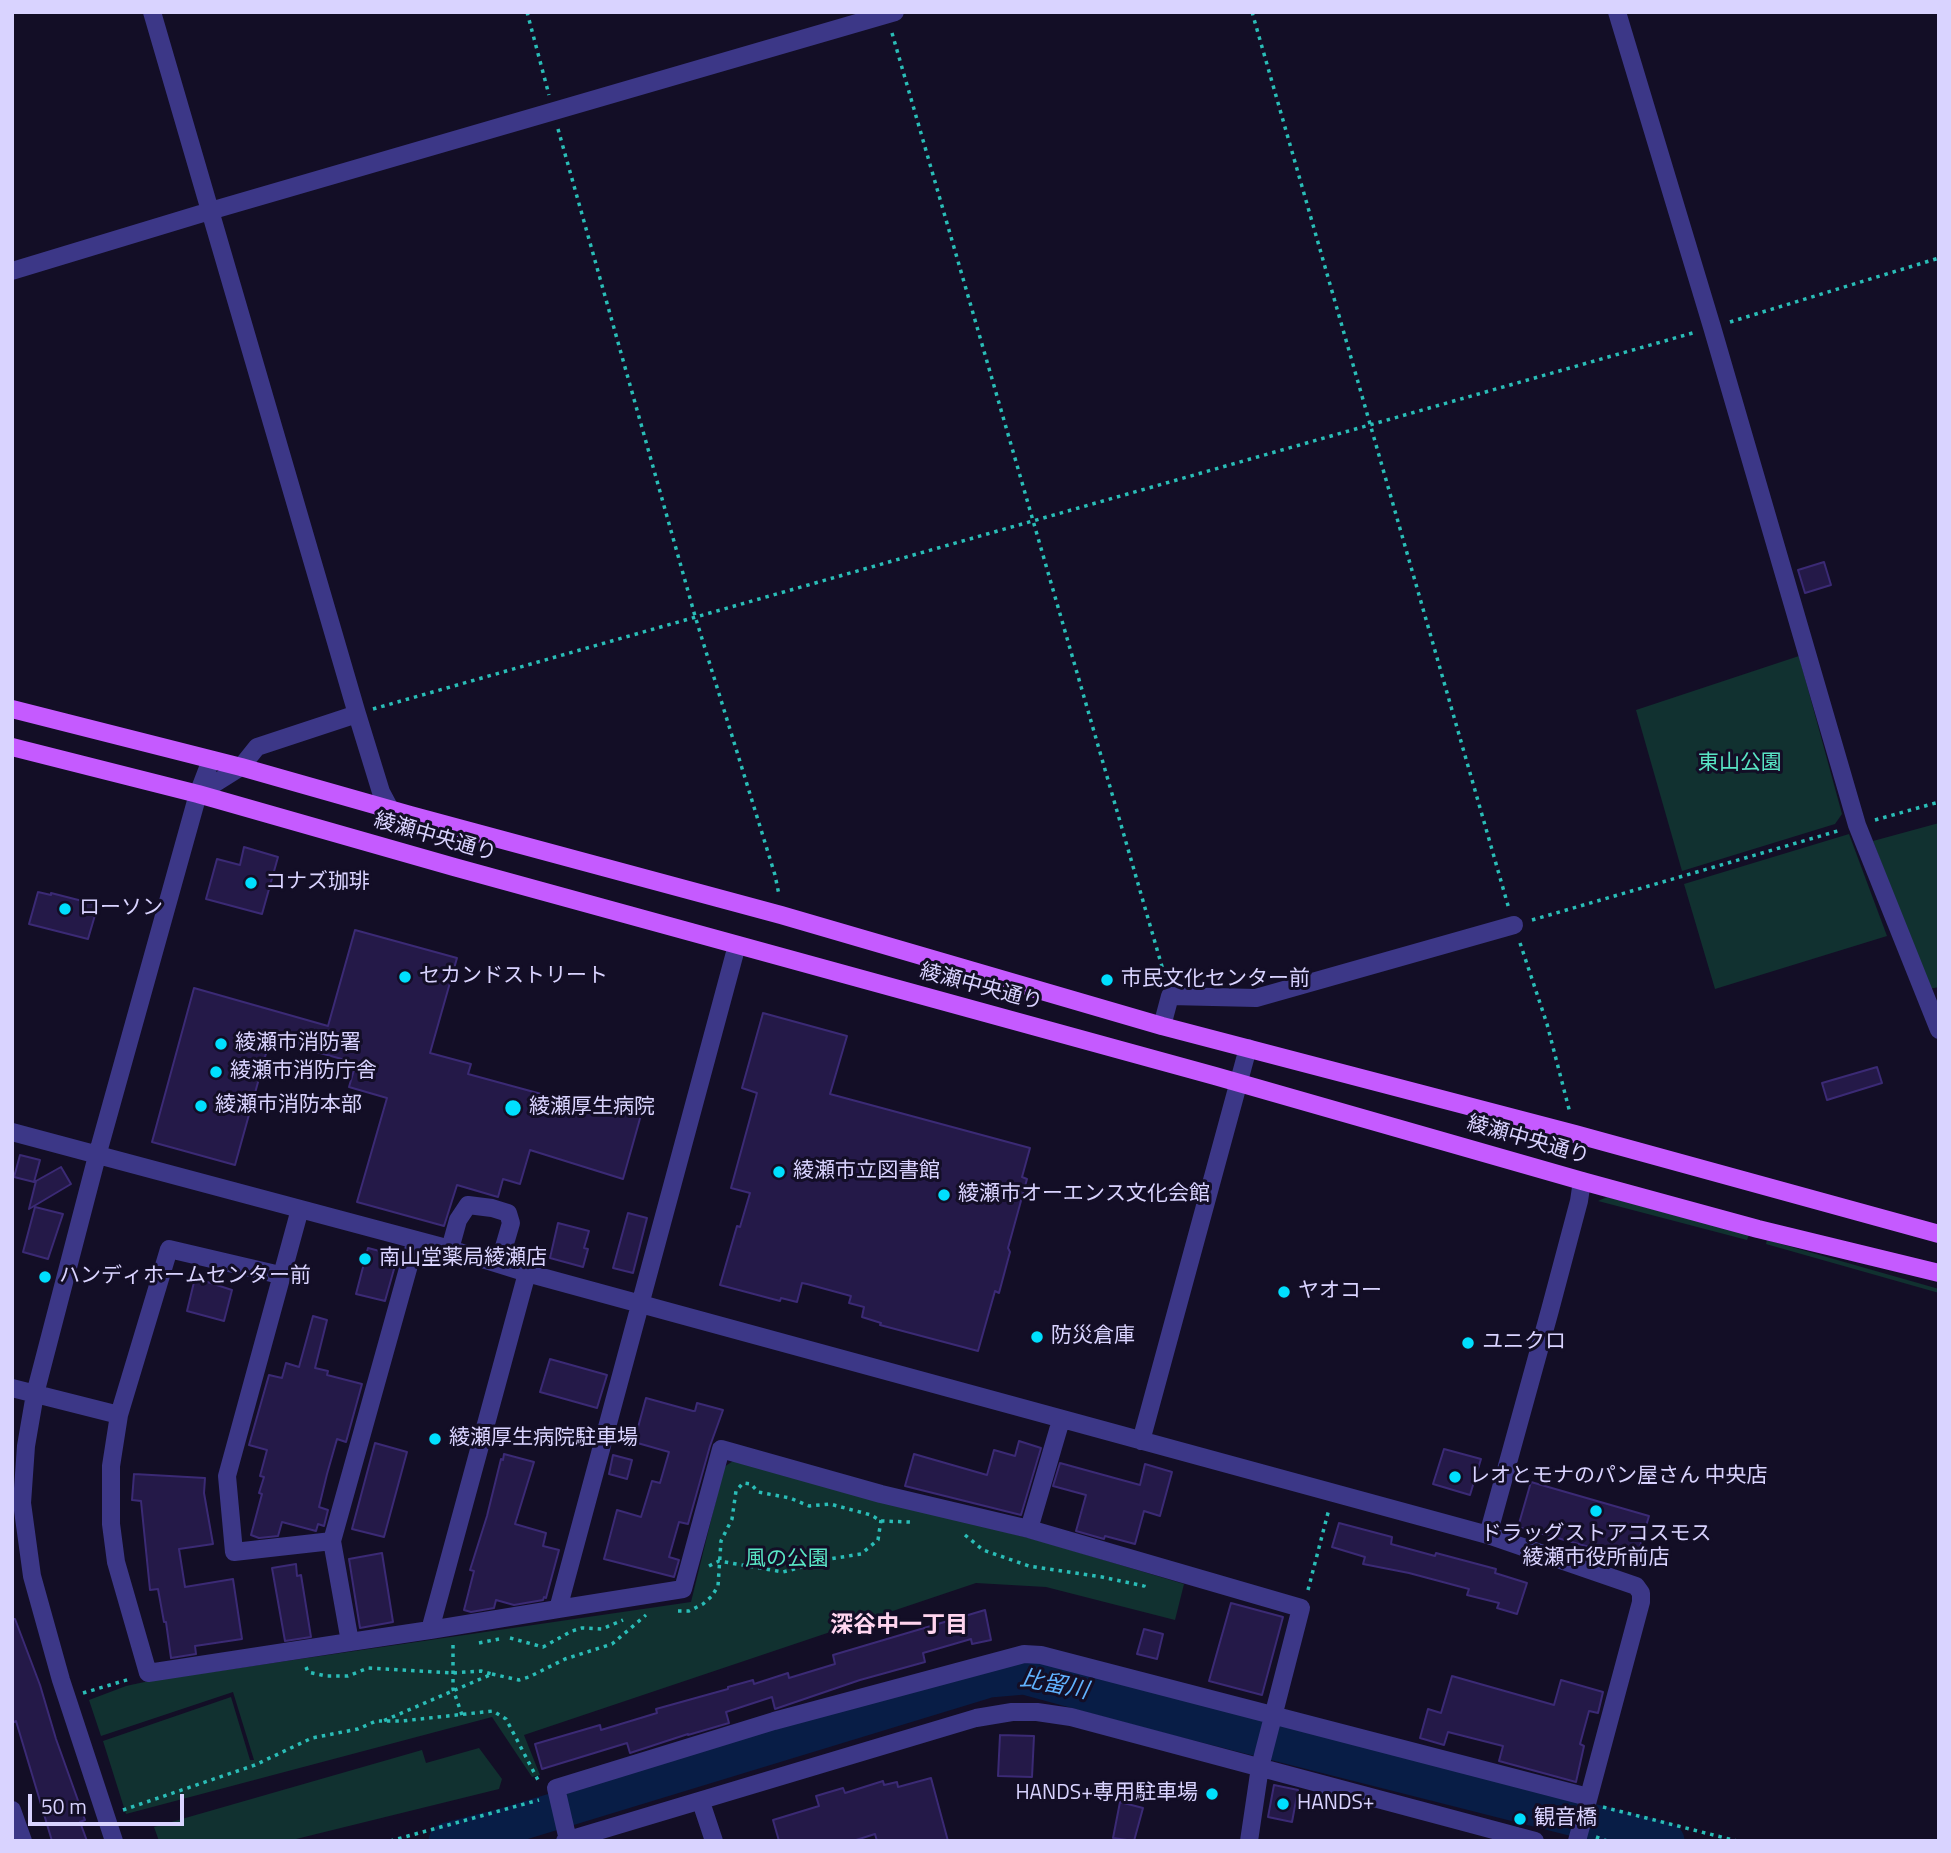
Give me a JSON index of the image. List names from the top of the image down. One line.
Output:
{"streets":{"main road":["綾瀬中央通り"]},"districts":["深谷中一丁目"],"water":["比留川"],"parks":["東山公園","風の公園"],"places":["コナズ珈琲","ローソン","セカンドストリート","市民文化センター前","綾瀬市消防署","綾瀬市消防庁舎","綾瀬市消防本部","綾瀬厚生病院","綾瀬市立図書館","綾瀬市オーエンス文化会館","南山堂薬局綾瀬店","ハンディホームセンター前","ヤオコー","防災倉庫","ユニクロ","綾瀬厚生病院駐車場","レオとモナのパン屋さん 中央店","ドラッグストアコスモス 綾瀬市役所前店","HANDS+専用駐車場","HANDS+","観音橋"],"scale_bar":"50 m"}
